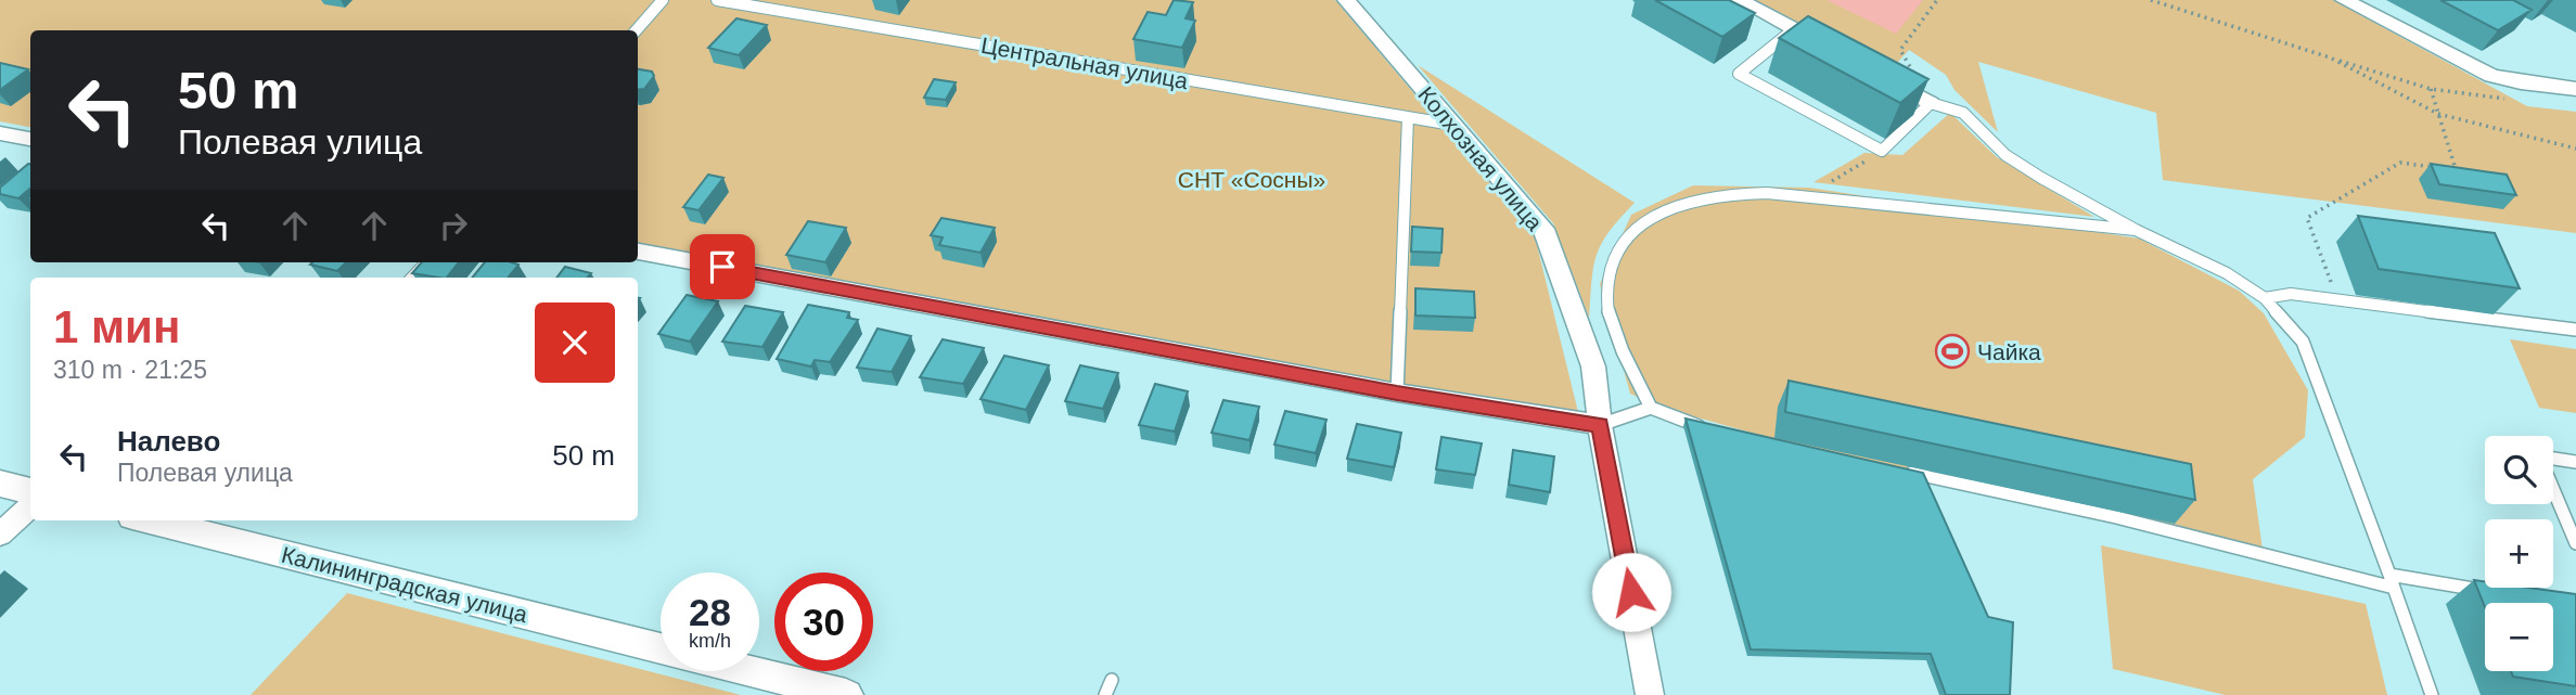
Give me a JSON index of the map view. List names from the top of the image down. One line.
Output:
{"streets":{"street":["Колхозная улица","Калининградская улица"],"lane":["Центральная улица"]},"crossings":[["Центральная улица","Колхозная улица"]],"parks":["СНТ «Сосны»"],"places":{"sports":["Чайка"]},"page":{"turn":["50 m","Полевая улица"],"heading":["1 мин","310 m · 21:25"],"list":[{"name":"Налево","note":"Полевая улица","value":"50 m"}],"map_buttons":["+","−"],"speed":"28 km/h","limit":"30"}}
